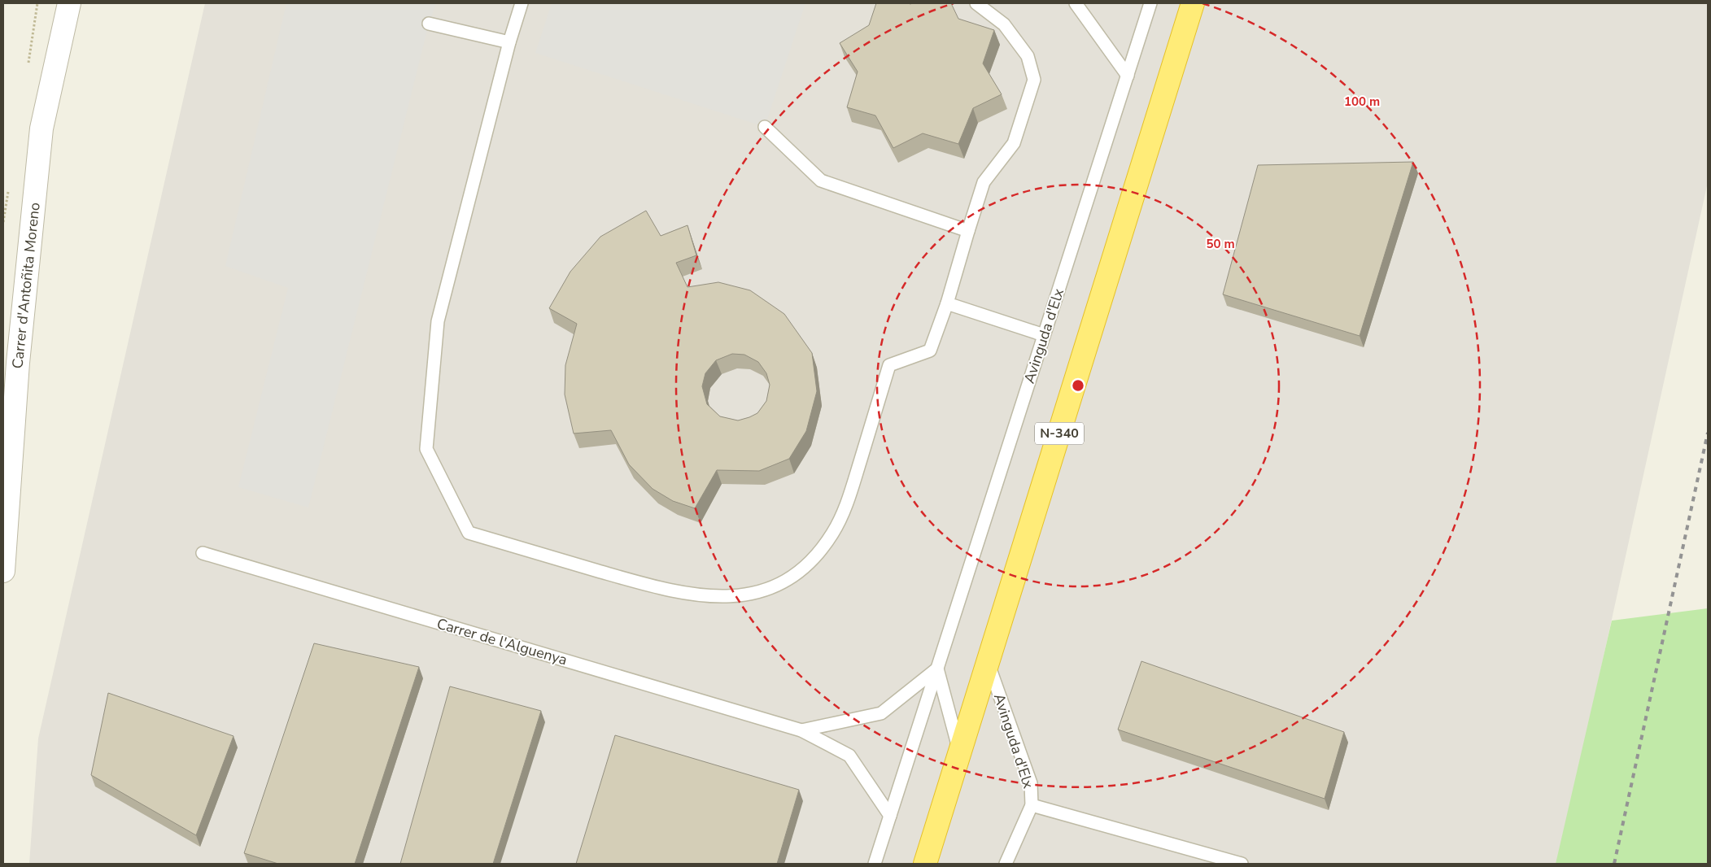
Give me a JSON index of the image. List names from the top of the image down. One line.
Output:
{"streets":{"highway":["Avinguda d'Elx","N-340"],"street":["Carrer d'Antoñita Moreno"],"lane":["Carrer de l'Alguenya"]},"crossings":[["Avinguda d'Elx","Carrer de l'Alguenya"]],"rings":["100 m","50 m"]}
